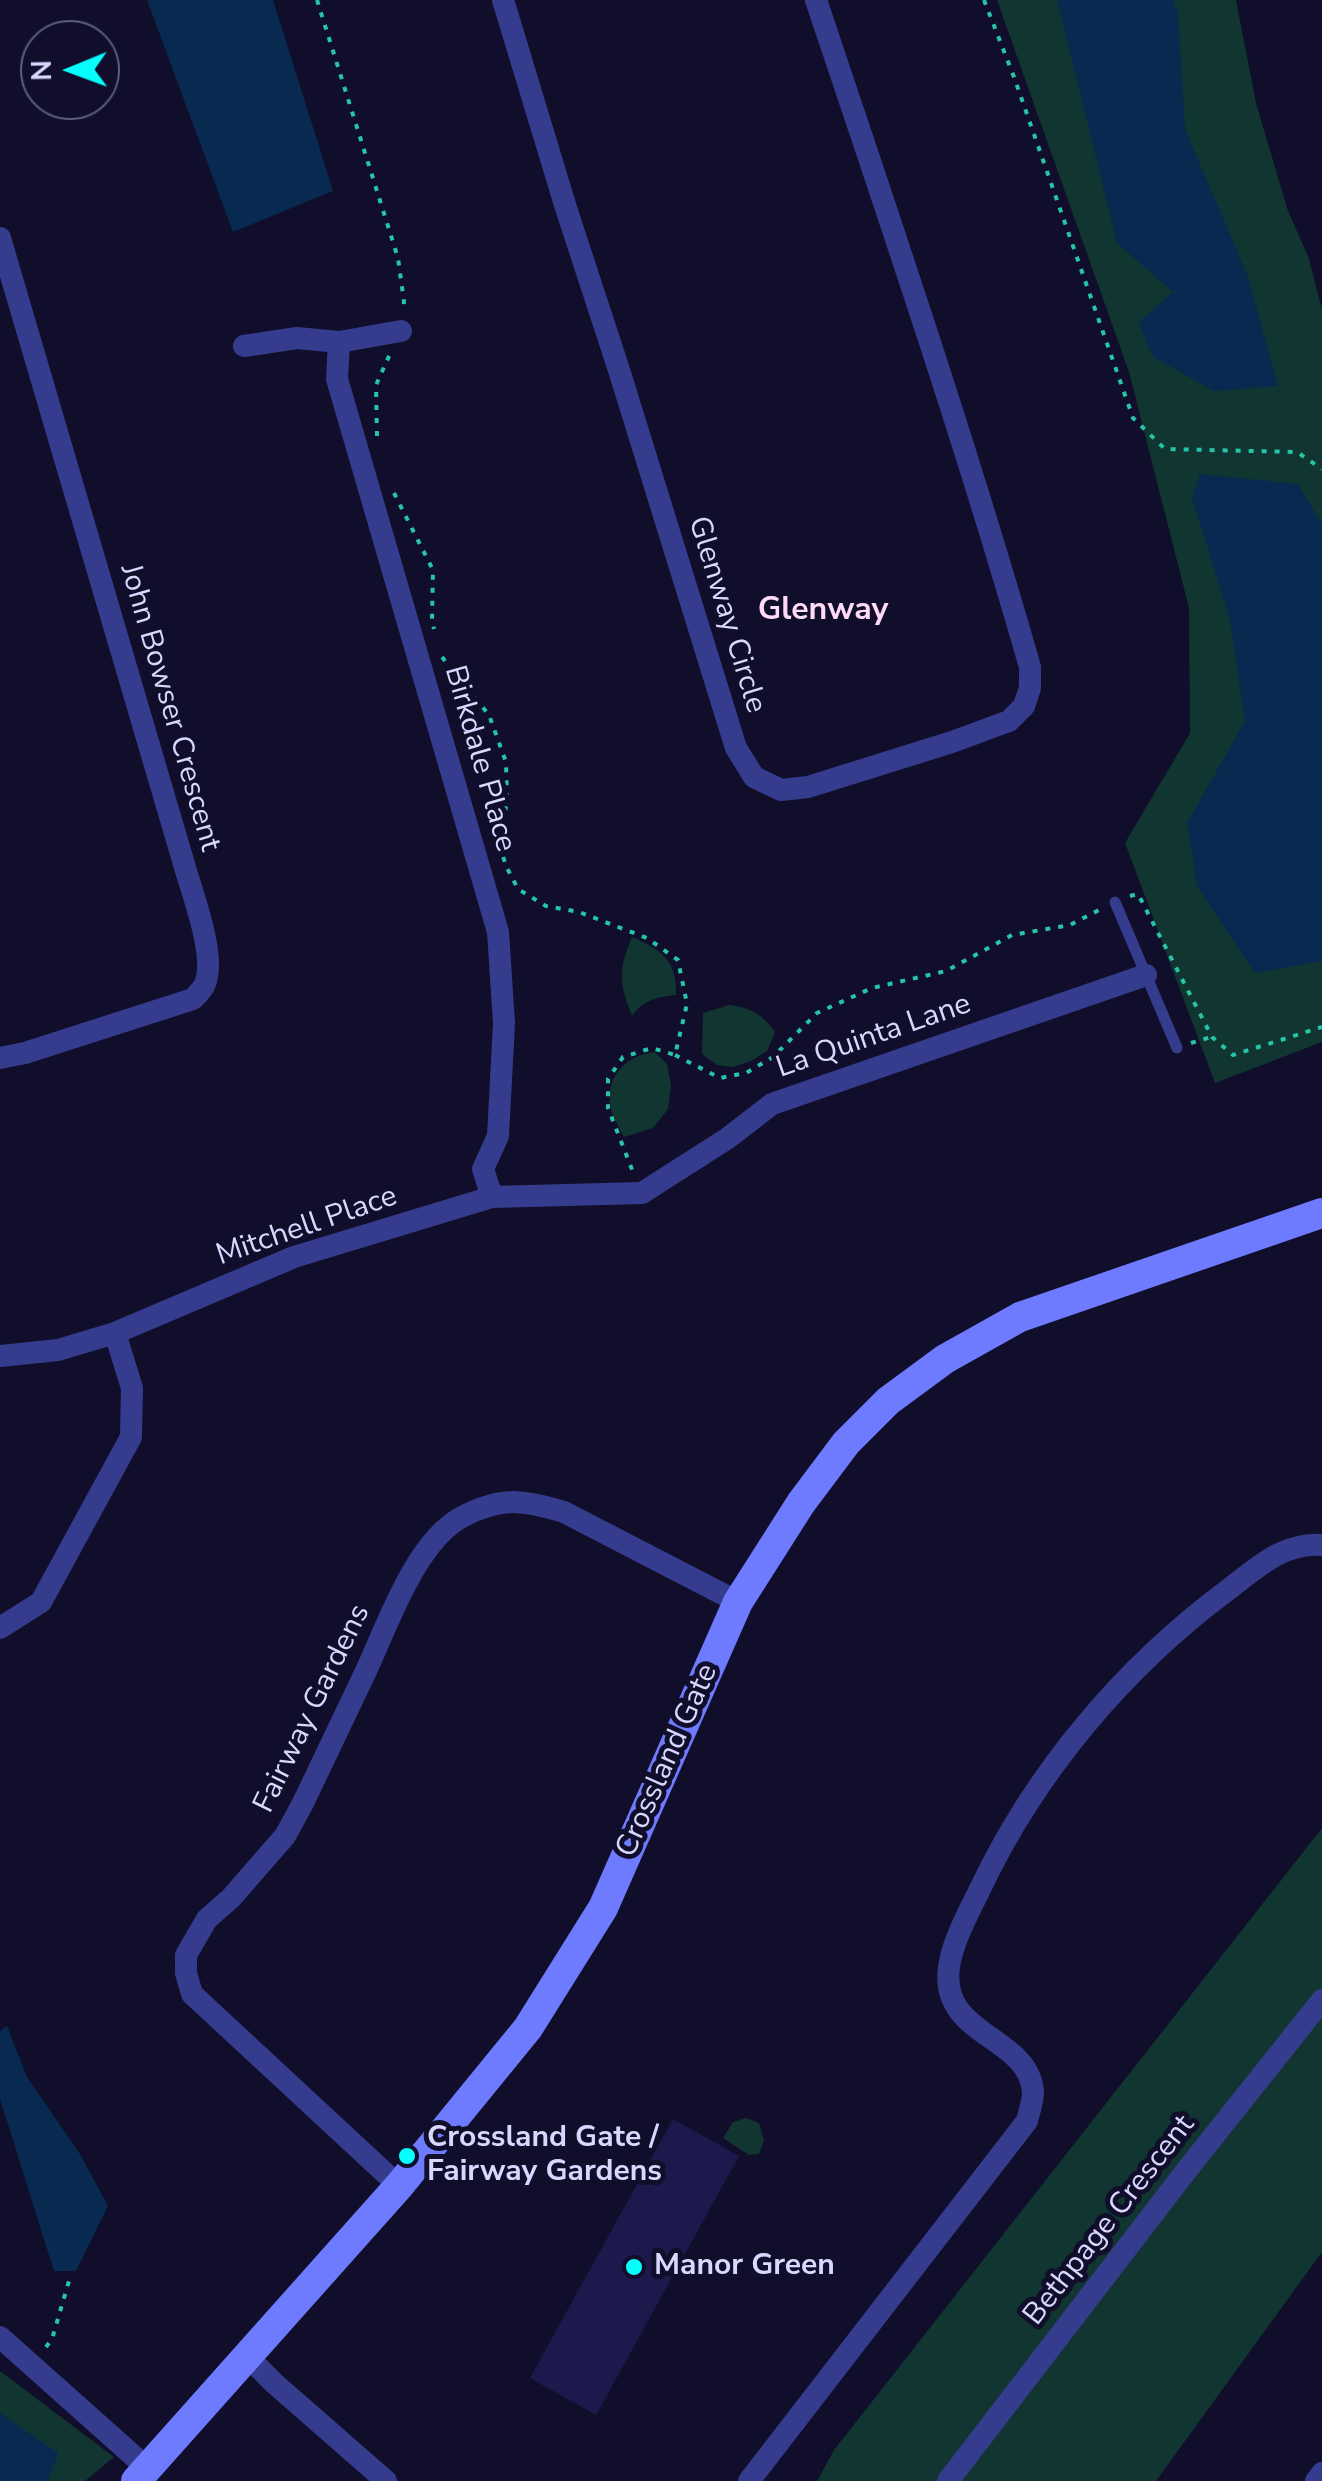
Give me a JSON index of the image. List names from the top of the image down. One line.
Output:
{"streets":{"street":["Glenway Circle","John Bowser Crescent","Birkdale Place","La Quinta Lane","Mitchell Place","Fairway Gardens","Crossland Gate","Bethpage Crescent"]},"crossings":[["Birkdale Place","Mitchell Place"],["La Quinta Lane","Mitchell Place"],["Fairway Gardens","Crossland Gate"]],"districts":["Glenway"],"places":["Crossland Gate / Fairway Gardens","Manor Green"],"north":"left"}
